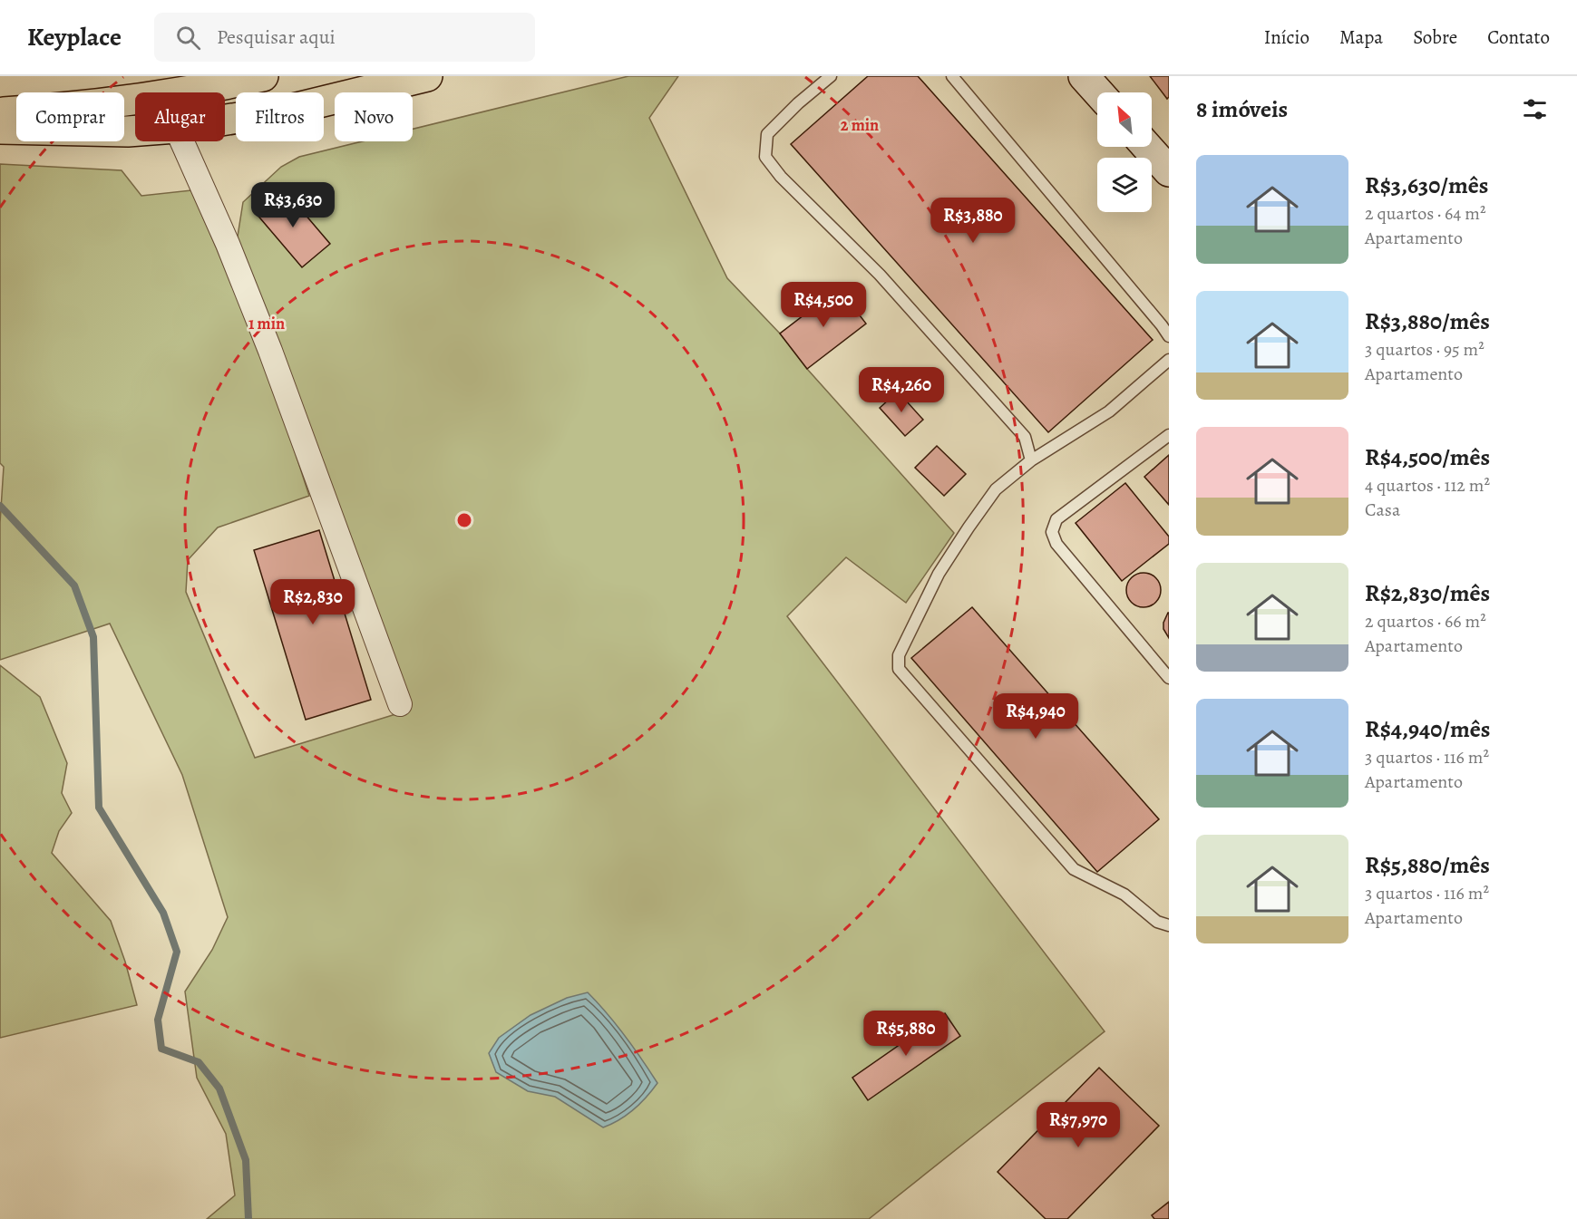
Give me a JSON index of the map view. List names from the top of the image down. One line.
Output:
{"north":"top left","page":{"header":"Keyplace","search":"Pesquisar aqui","nav":["Início","Mapa","Sobre","Contato"],"heading":"8 imóveis","chip":["Comprar","Alugar","Filtros","Novo"],"list":[{"name":"R$3,630/mês","note":"2 quartos · 64 m² · Apartamento"},{"name":"R$3,880/mês","note":"3 quartos · 95 m² · Apartamento"},{"name":"R$4,500/mês","note":"4 quartos · 112 m² · Casa"},{"name":"R$2,830/mês","note":"2 quartos · 66 m² · Apartamento"},{"name":"R$4,940/mês","note":"3 quartos · 116 m² · Apartamento"},{"name":"R$5,880/mês","note":"3 quartos · 116 m² · Apartamento"}],"price":["R$3,630","R$3,880","R$4,500","R$4,260","R$2,830","R$4,940","R$5,880","R$7,970"]},"rings":["2 min","1 min"]}
